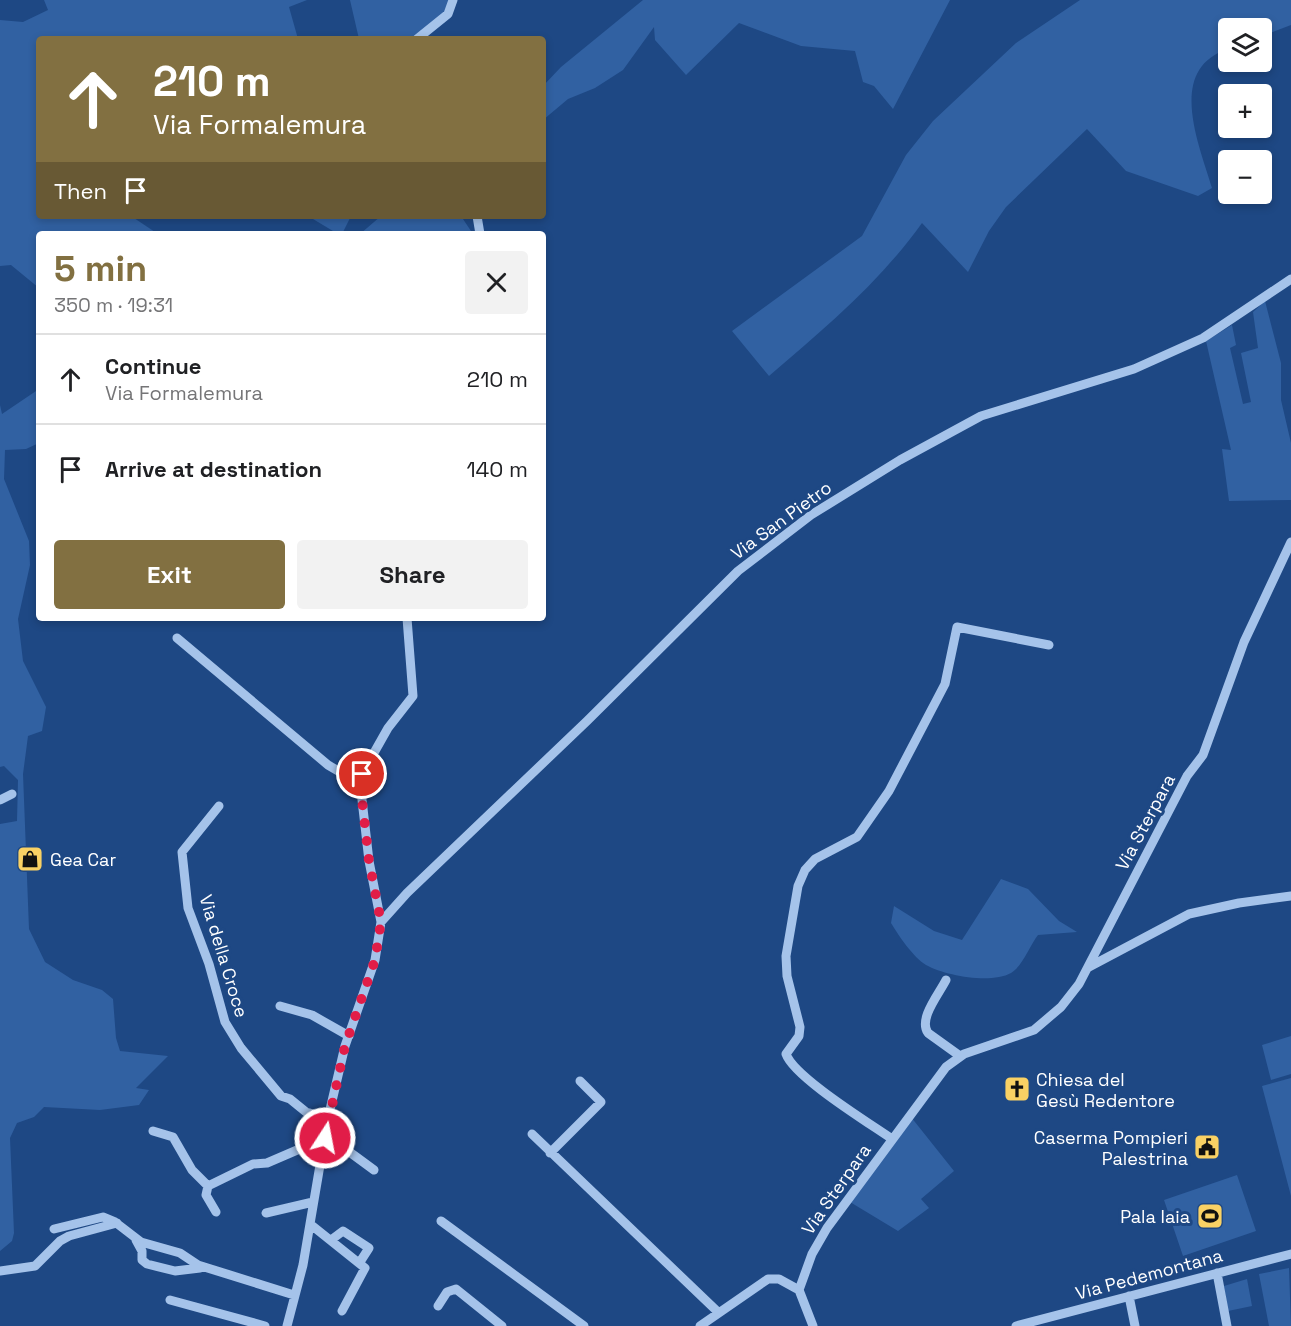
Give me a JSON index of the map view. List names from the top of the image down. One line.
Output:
{"streets":{"street":["Via San Pietro","Via Sterpara","Via della Croce","Via Pedemontana"]},"places":{"shop":["Gea Car"],"church":["Chiesa del Gesù Redentore"],"public building":["Caserma Pompieri Palestrina"],"sports":["Pala Iaia"]},"page":{"map_buttons":["+","−"],"turn":["210 m","Via Formalemura"],"then":"Then","heading":["5 min","350 m · 19:31"],"list":[{"name":"Continue","note":"Via Formalemura","value":"210 m"},{"name":"Arrive at destination","value":"140 m"}],"buttons":["Exit","Share"]}}
